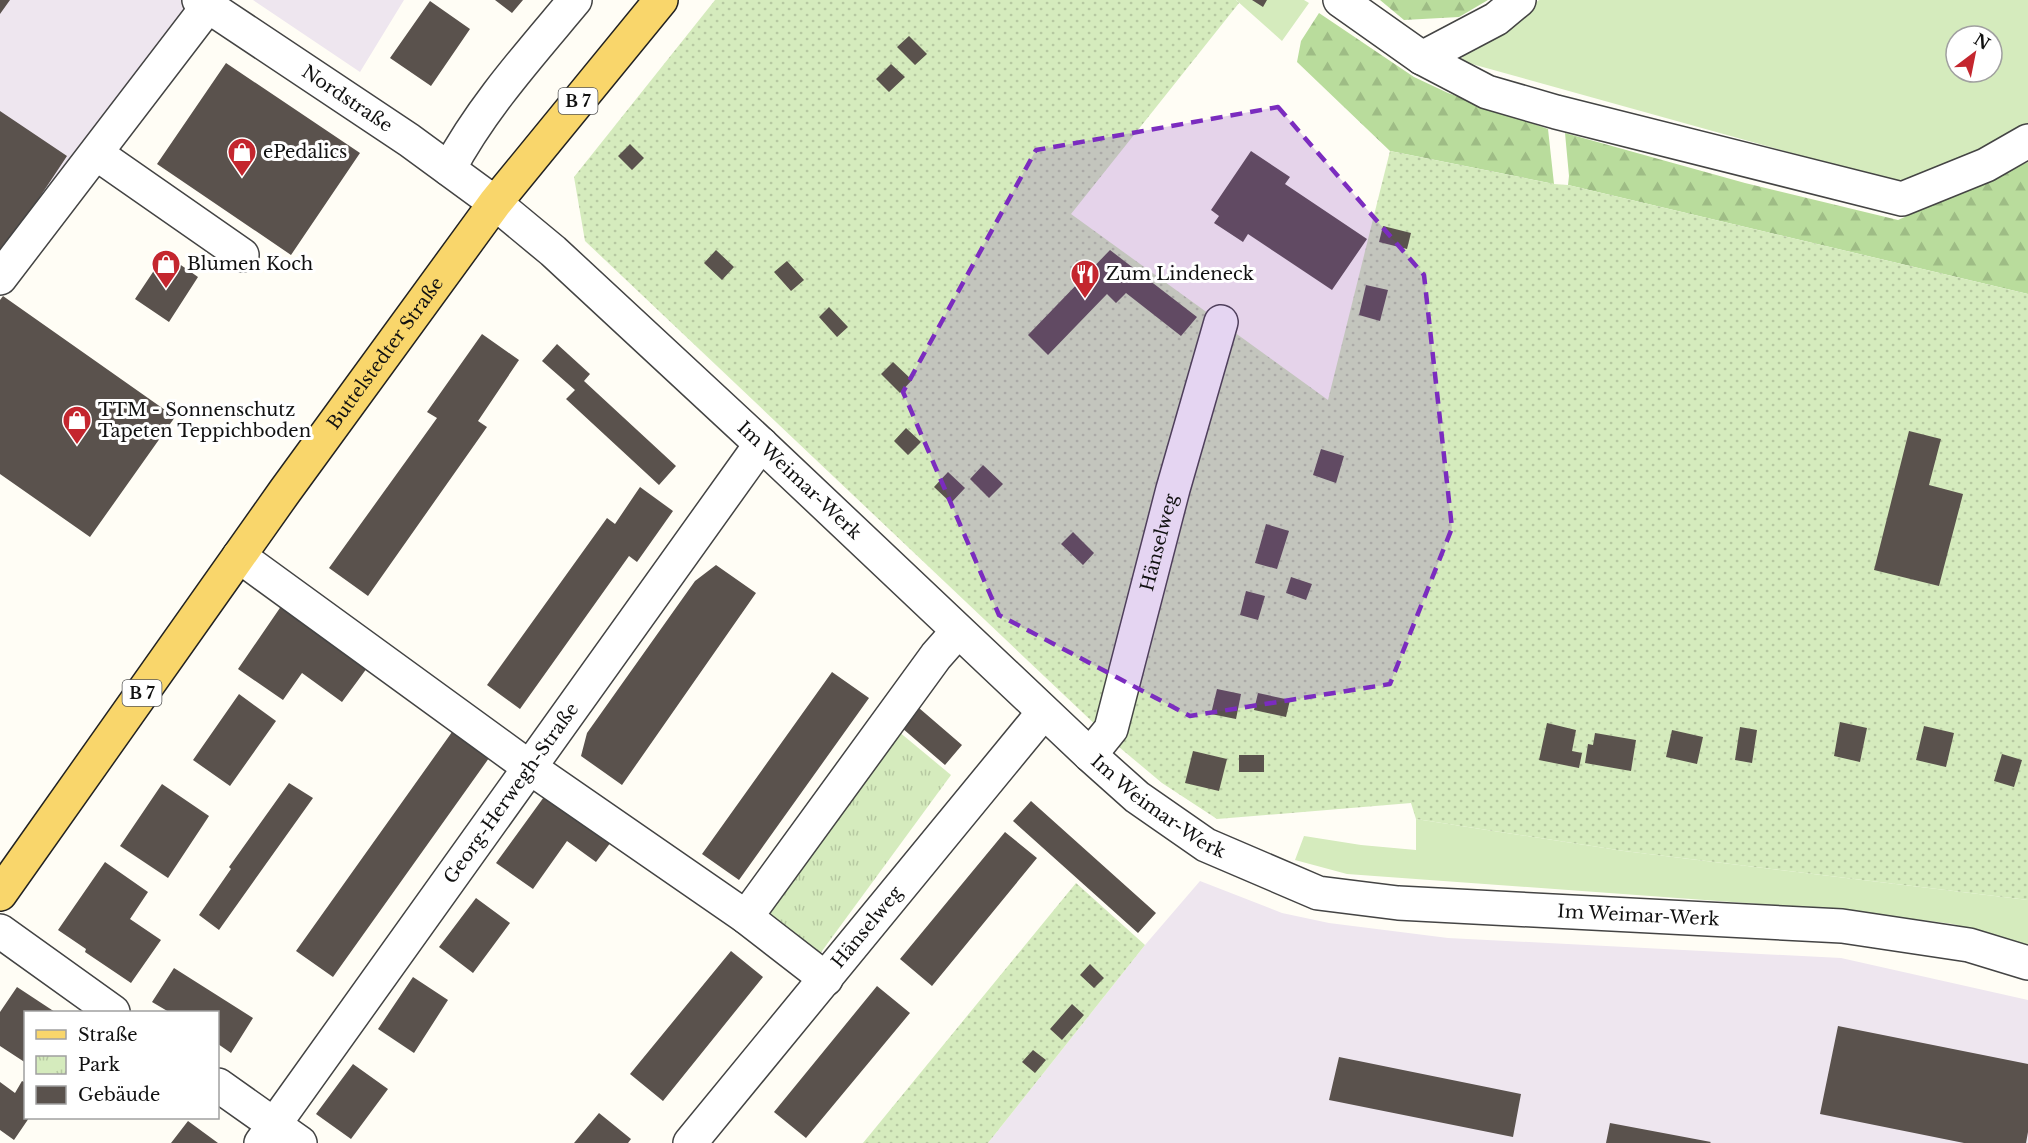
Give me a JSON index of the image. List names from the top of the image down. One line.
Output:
{"streets":{"main road":["B 7","Buttelstedter Straße"],"street":["Nordstraße","Im Weimar-Werk","Hänselweg","Georg-Herwegh-Straße"]},"crossings":[["Nordstraße","Buttelstedter Straße"],["Nordstraße","Im Weimar-Werk"],["Buttelstedter Straße","Im Weimar-Werk"],["Im Weimar-Werk","Hänselweg"],["Im Weimar-Werk","Georg-Herwegh-Straße"]],"places":{"shop":["ePedalics","Blumen Koch","TTM - Sonnenschutz Tapeten Teppichboden"],"restaurant":["Zum Lindeneck"]},"legend":["Straße","Park","Gebäude"],"north":"top right"}
